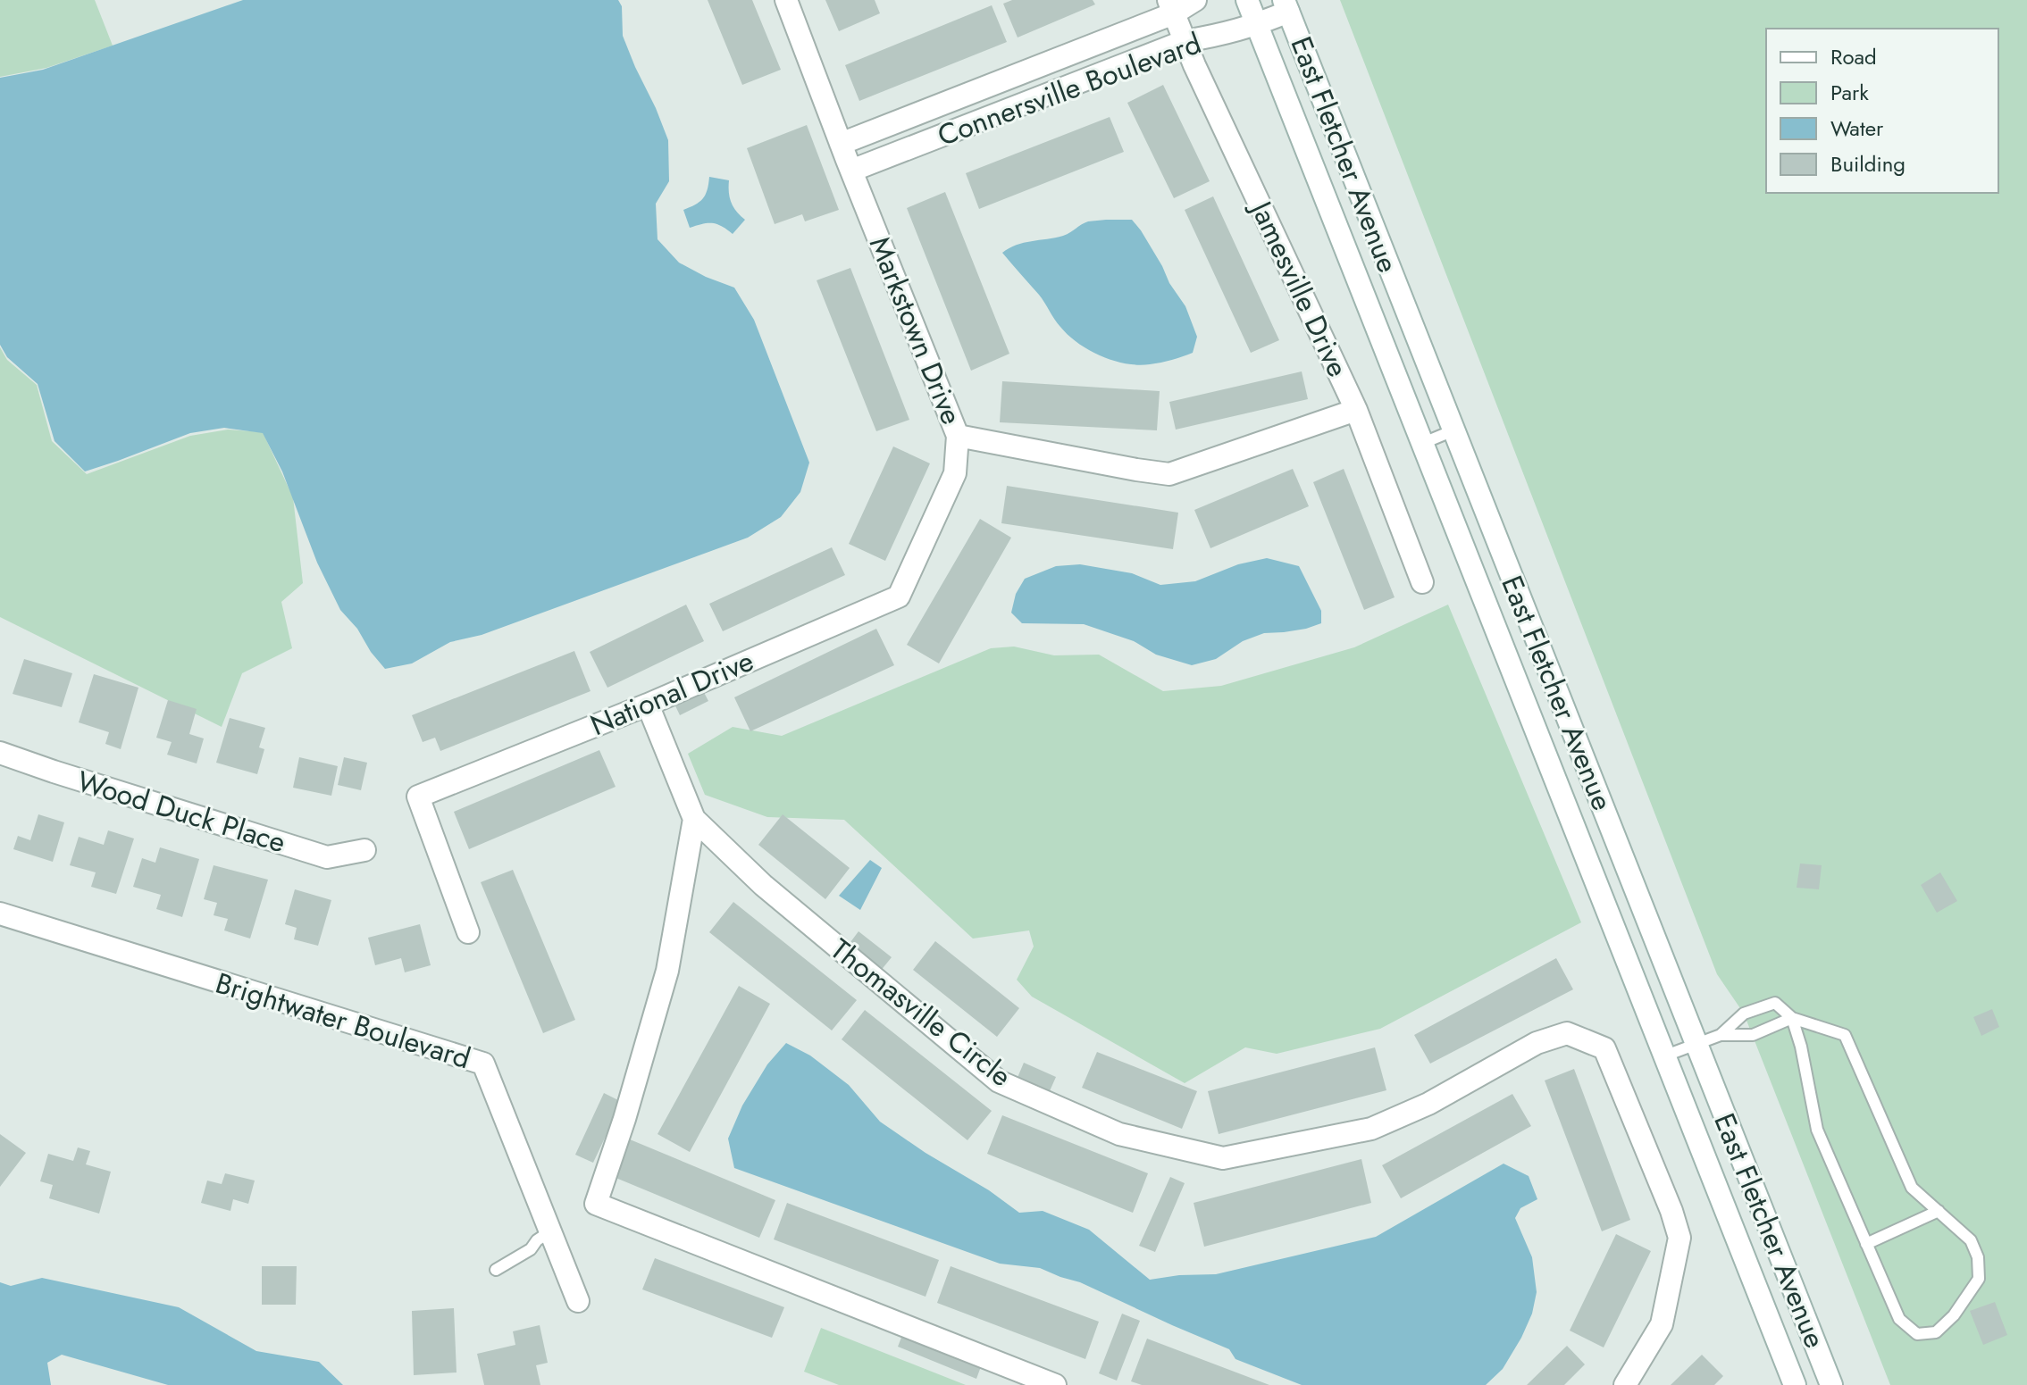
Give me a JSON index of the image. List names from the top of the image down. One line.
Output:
{"streets":{"street":["Connersville Boulevard","East Fletcher Avenue","Jamesville Drive","Markstown Drive","National Drive","Wood Duck Place","Thomasville Circle","Brightwater Boulevard"]},"crossings":[["Connersville Boulevard","East Fletcher Avenue"],["Connersville Boulevard","Jamesville Drive"],["Connersville Boulevard","Markstown Drive"],["Jamesville Drive","Markstown Drive"],["Markstown Drive","National Drive"],["National Drive","Thomasville Circle"]],"legend":["Road","Park","Water","Building"]}
